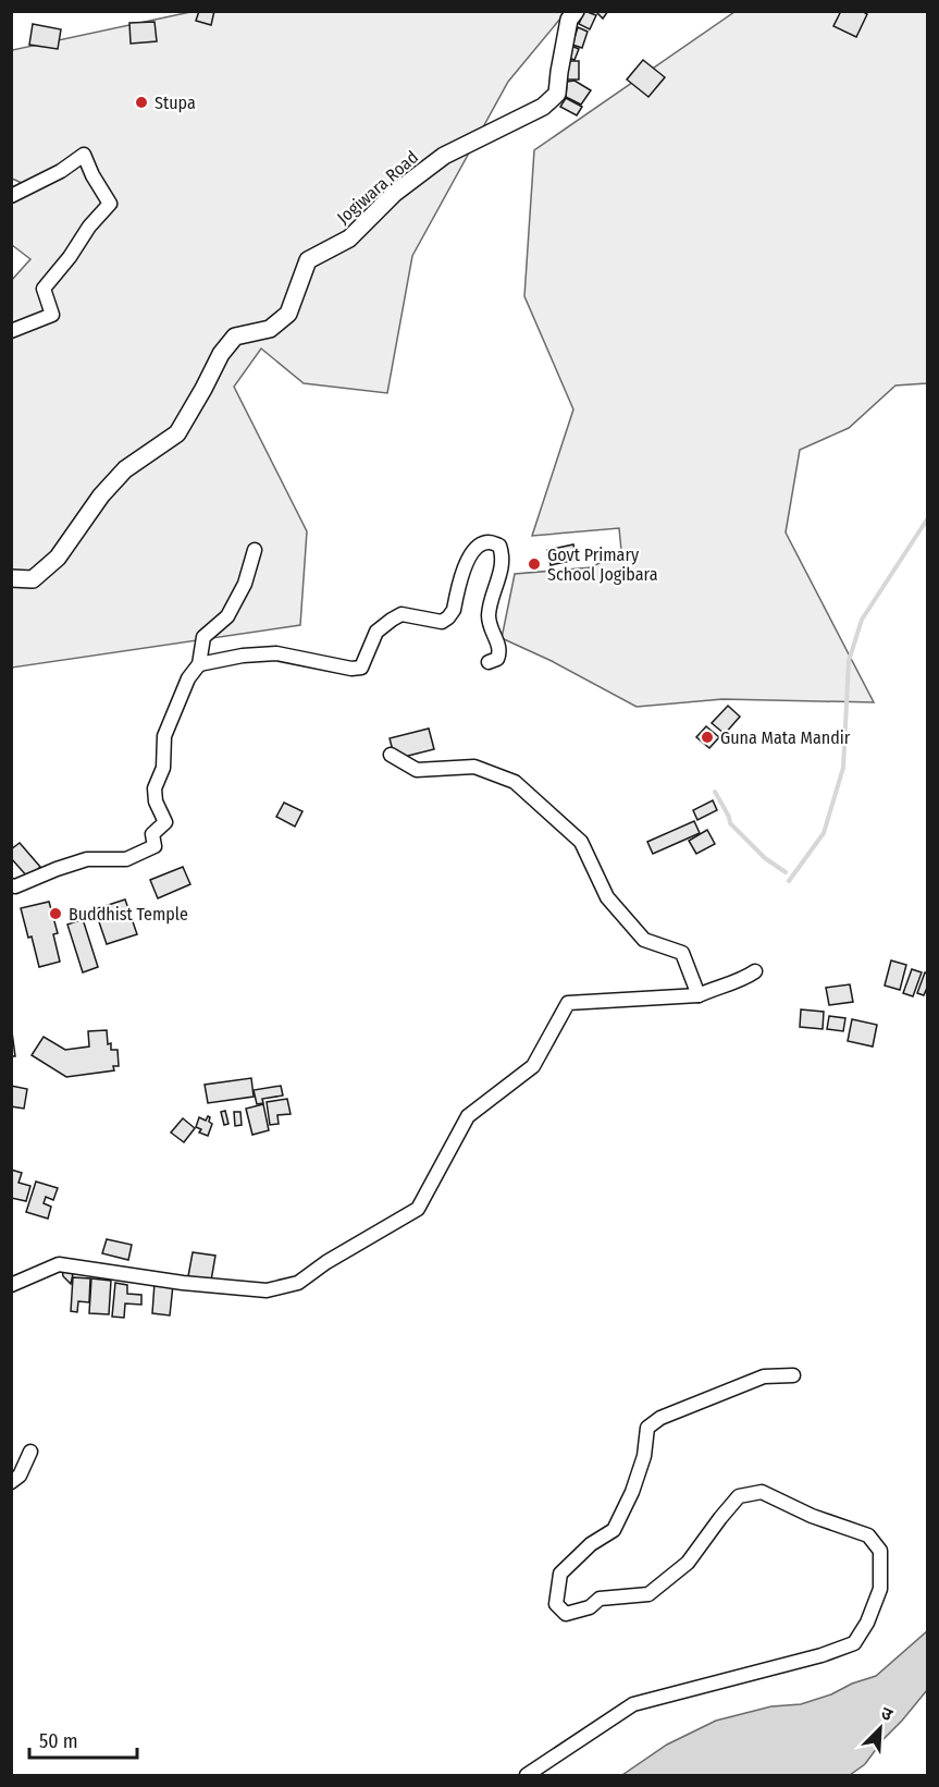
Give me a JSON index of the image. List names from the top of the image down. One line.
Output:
{"streets":{"street":["Jogiwara Road"]},"places":["Stupa","Govt Primary School Jogibara","Guna Mata Mandir","Buddhist Temple"],"scale_bar":"50 m","north":"top right"}
